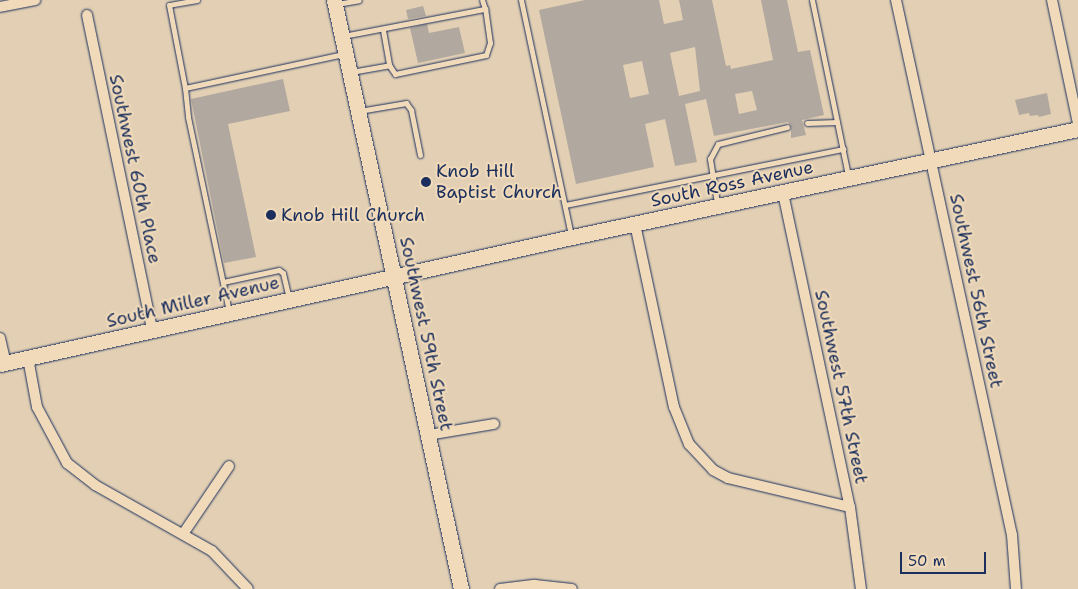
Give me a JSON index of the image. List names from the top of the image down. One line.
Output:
{"streets":{"street":["Southwest 60th Place","South Ross Avenue","Southwest 56th Street","South Miller Avenue","Southwest 59th Street","Southwest 57th Street"]},"crossings":[["Southwest 60th Place","South Miller Avenue"],["South Ross Avenue","Southwest 56th Street"],["South Ross Avenue","South Miller Avenue"],["South Ross Avenue","Southwest 59th Street"],["South Ross Avenue","Southwest 57th Street"],["South Miller Avenue","Southwest 59th Street"]],"places":["Knob Hill Baptist Church","Knob Hill Church"],"scale_bar":"50 m"}
